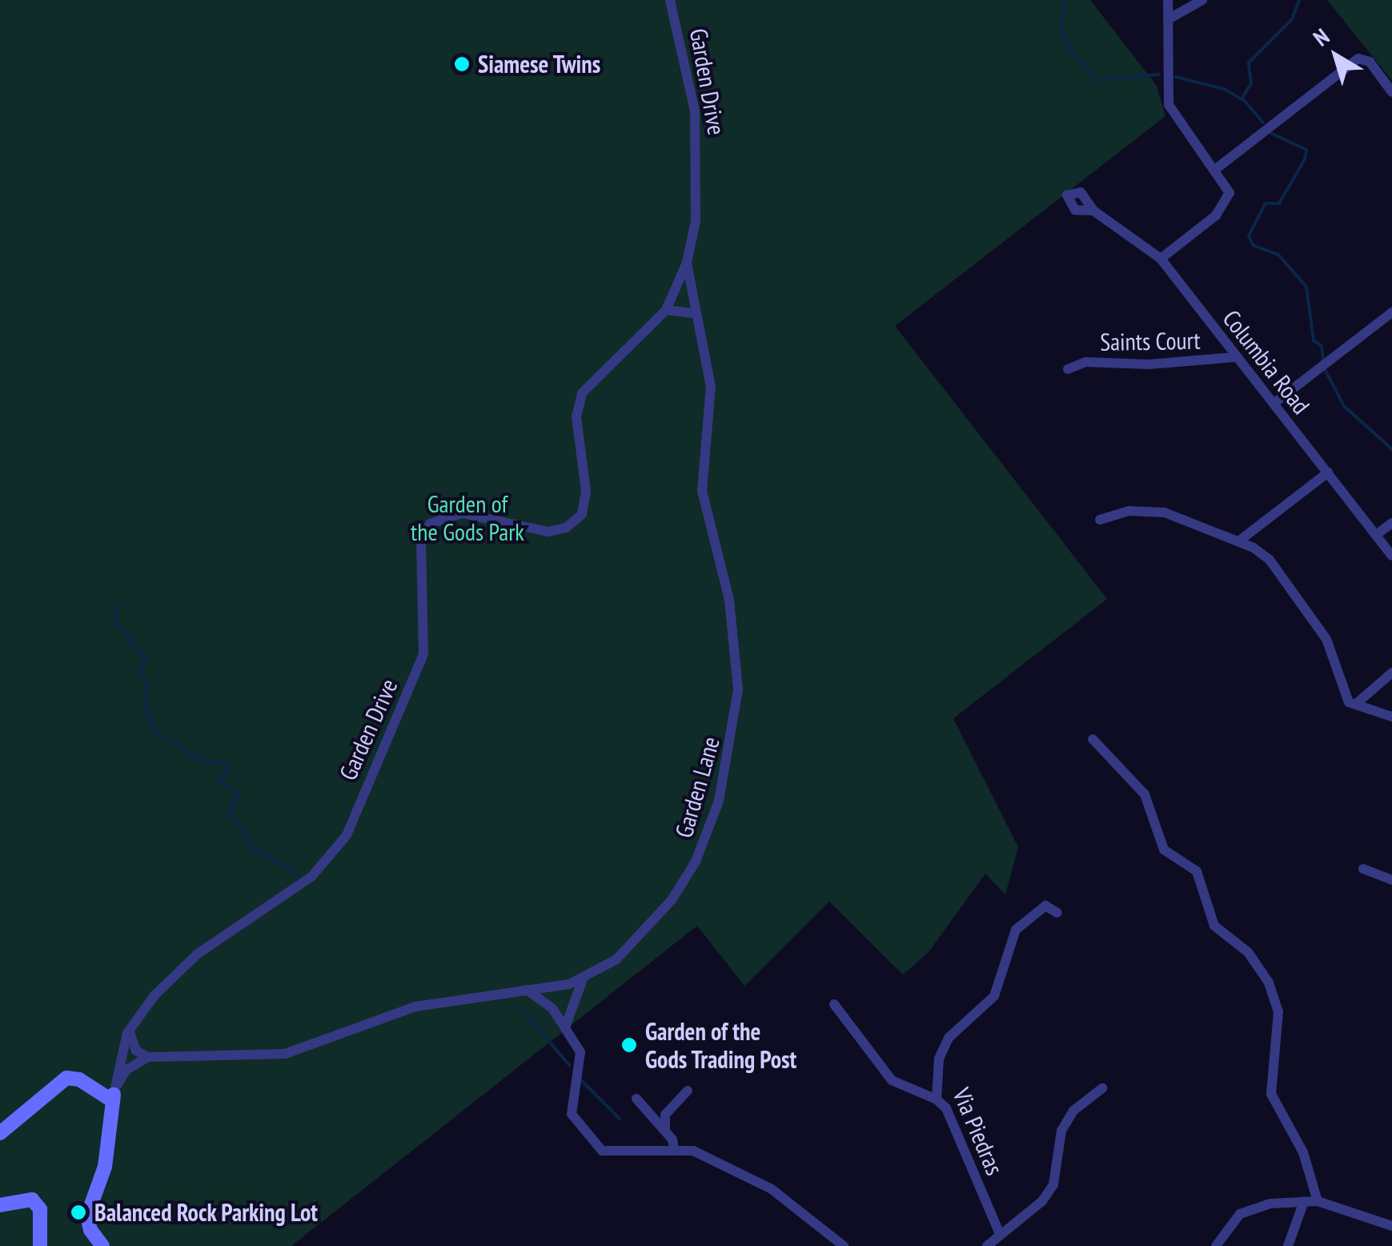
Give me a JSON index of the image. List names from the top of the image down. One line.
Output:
{"streets":{"street":["Garden Drive","Saints Court","Columbia Road","Garden Lane","Via Piedras"]},"crossings":[["Garden Drive","Garden Lane"],["Saints Court","Columbia Road"]],"parks":["Garden of the Gods Park"],"places":["Siamese Twins","Garden of the Gods Trading Post","Balanced Rock Parking Lot"],"north":"top left"}
